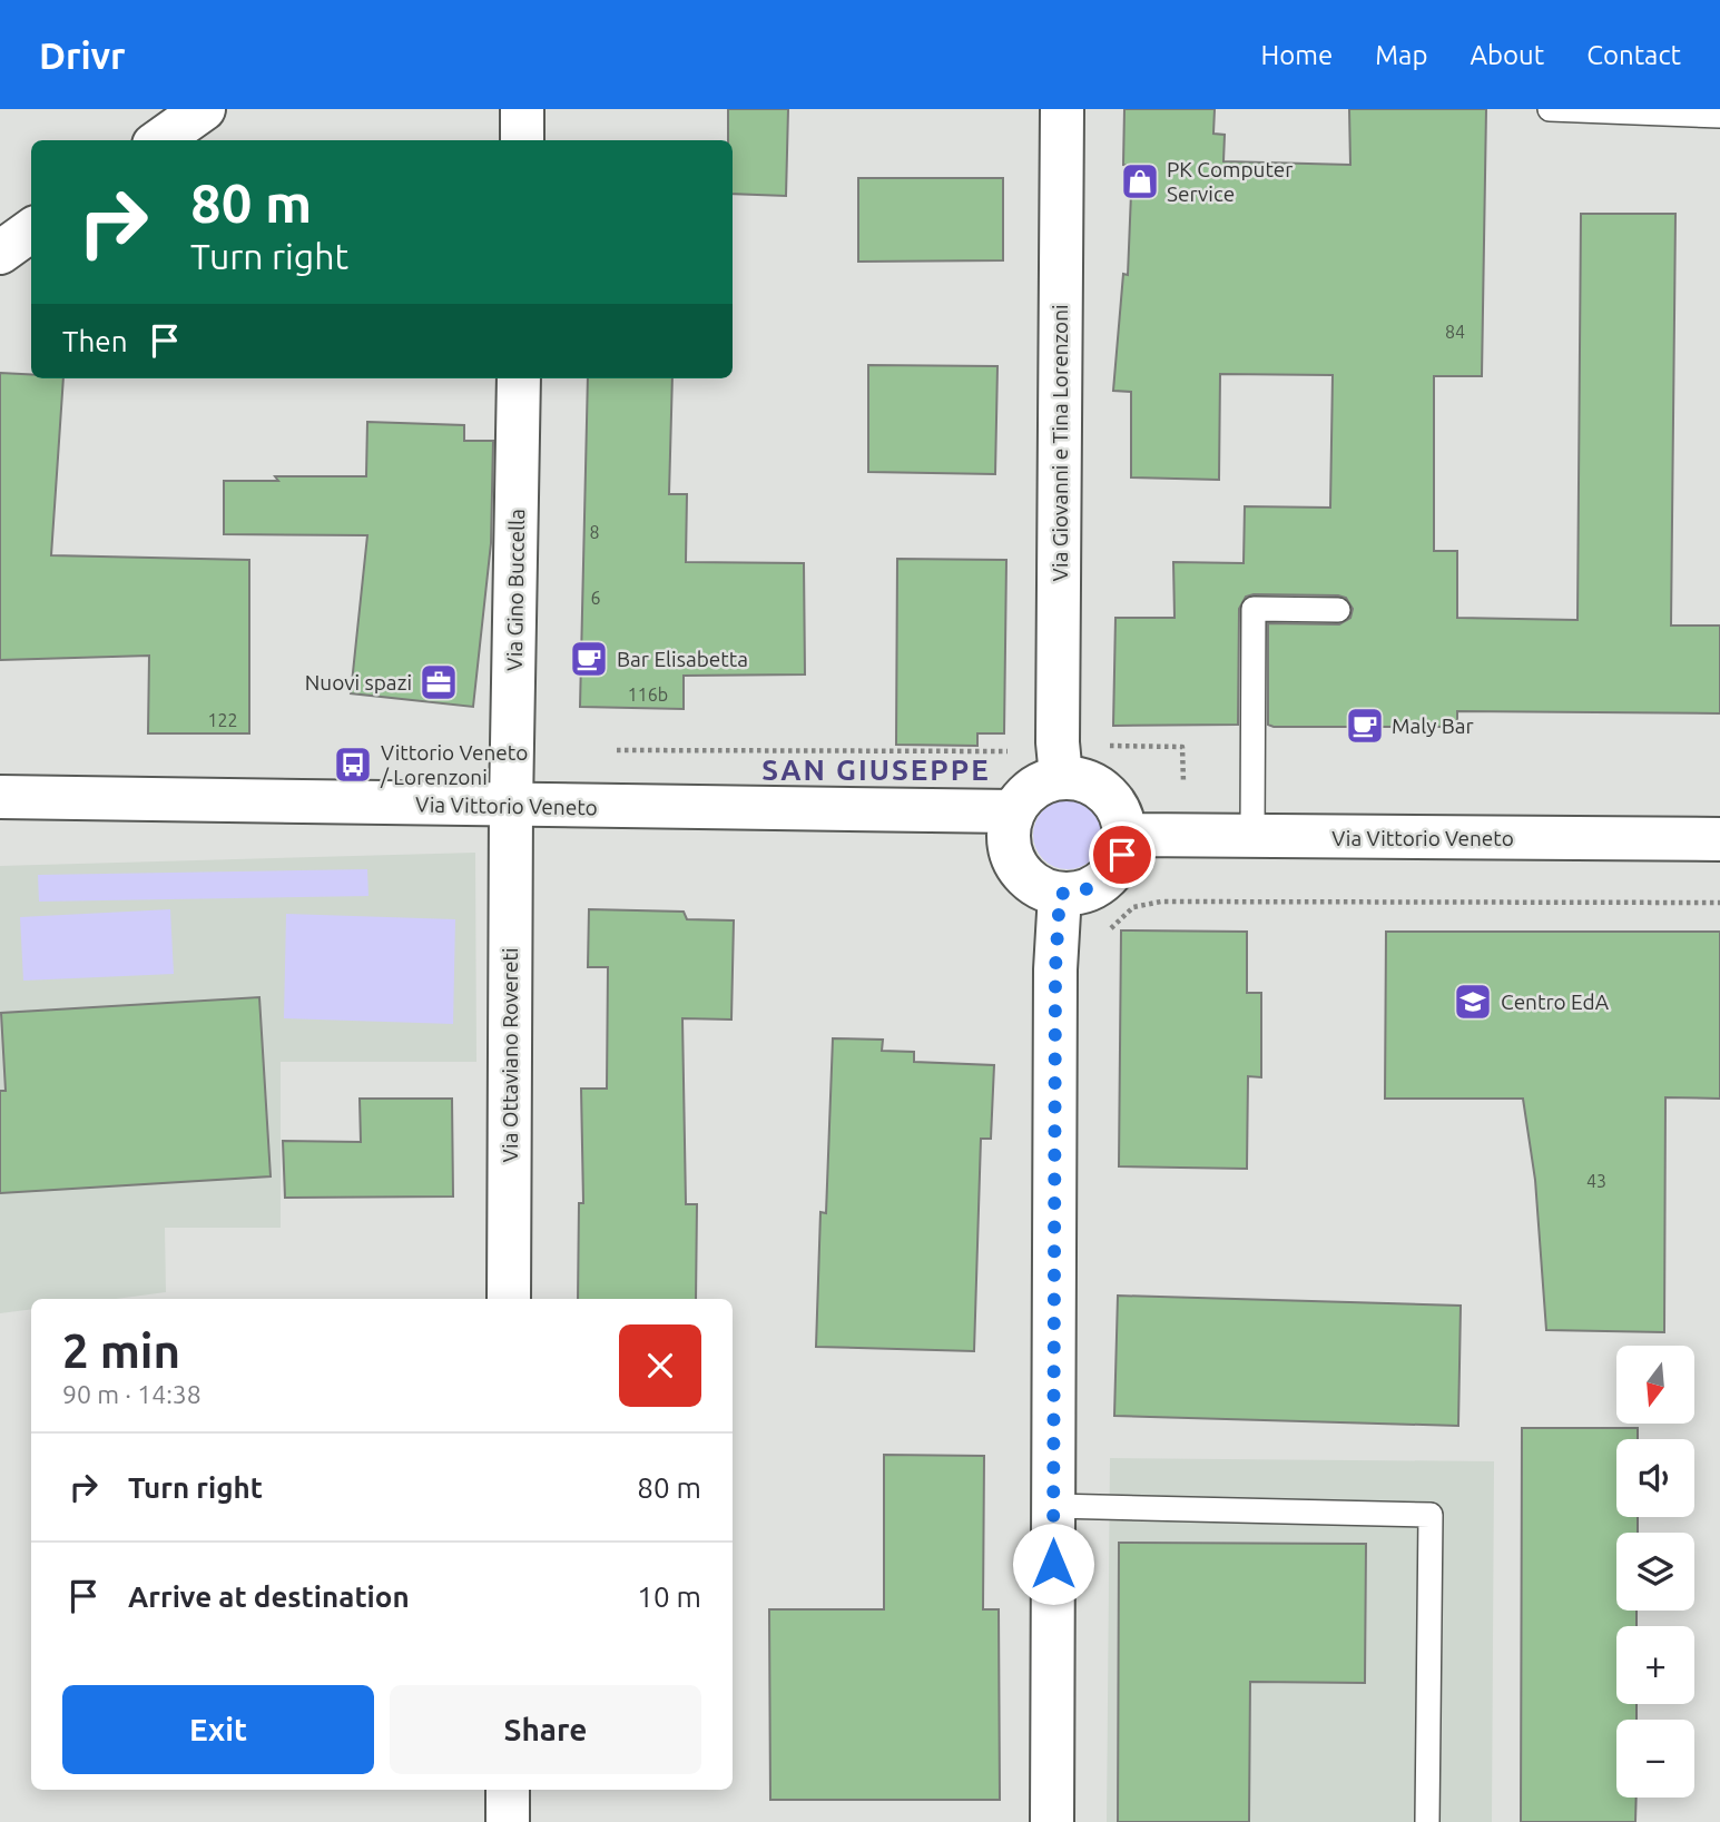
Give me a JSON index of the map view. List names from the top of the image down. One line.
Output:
{"streets":{"street":["Via Giovanni e Tina Lorenzoni","Via Gino Buccella","Via Vittorio Veneto","Via Ottaviano Rovereti"]},"crossings":[["Via Giovanni e Tina Lorenzoni","Via Vittorio Veneto"],["Via Gino Buccella","Via Vittorio Veneto"],["Via Gino Buccella","Via Ottaviano Rovereti"],["Via Vittorio Veneto","Via Ottaviano Rovereti"]],"districts":["SAN GIUSEPPE"],"places":{"shop":["PK Computer Service"],"cafe":["Bar Elisabetta","Maly Bar"],"office":["Nuovi spazi"],"bus stop":["Vittorio Veneto / Lorenzoni"],"school or university":["Centro EdA"]},"house_numbers":["84","8","6","116b","122","43"],"north":"bottom","page":{"header":"Drivr","nav":["Home","Map","About","Contact"],"turn":["80 m","Turn right"],"then":"Then","heading":["2 min","90 m · 14:38"],"map_buttons":["+","−"],"list":[{"name":"Turn right","value":"80 m"},{"name":"Arrive at destination","value":"10 m"}],"buttons":["Exit","Share"]}}
